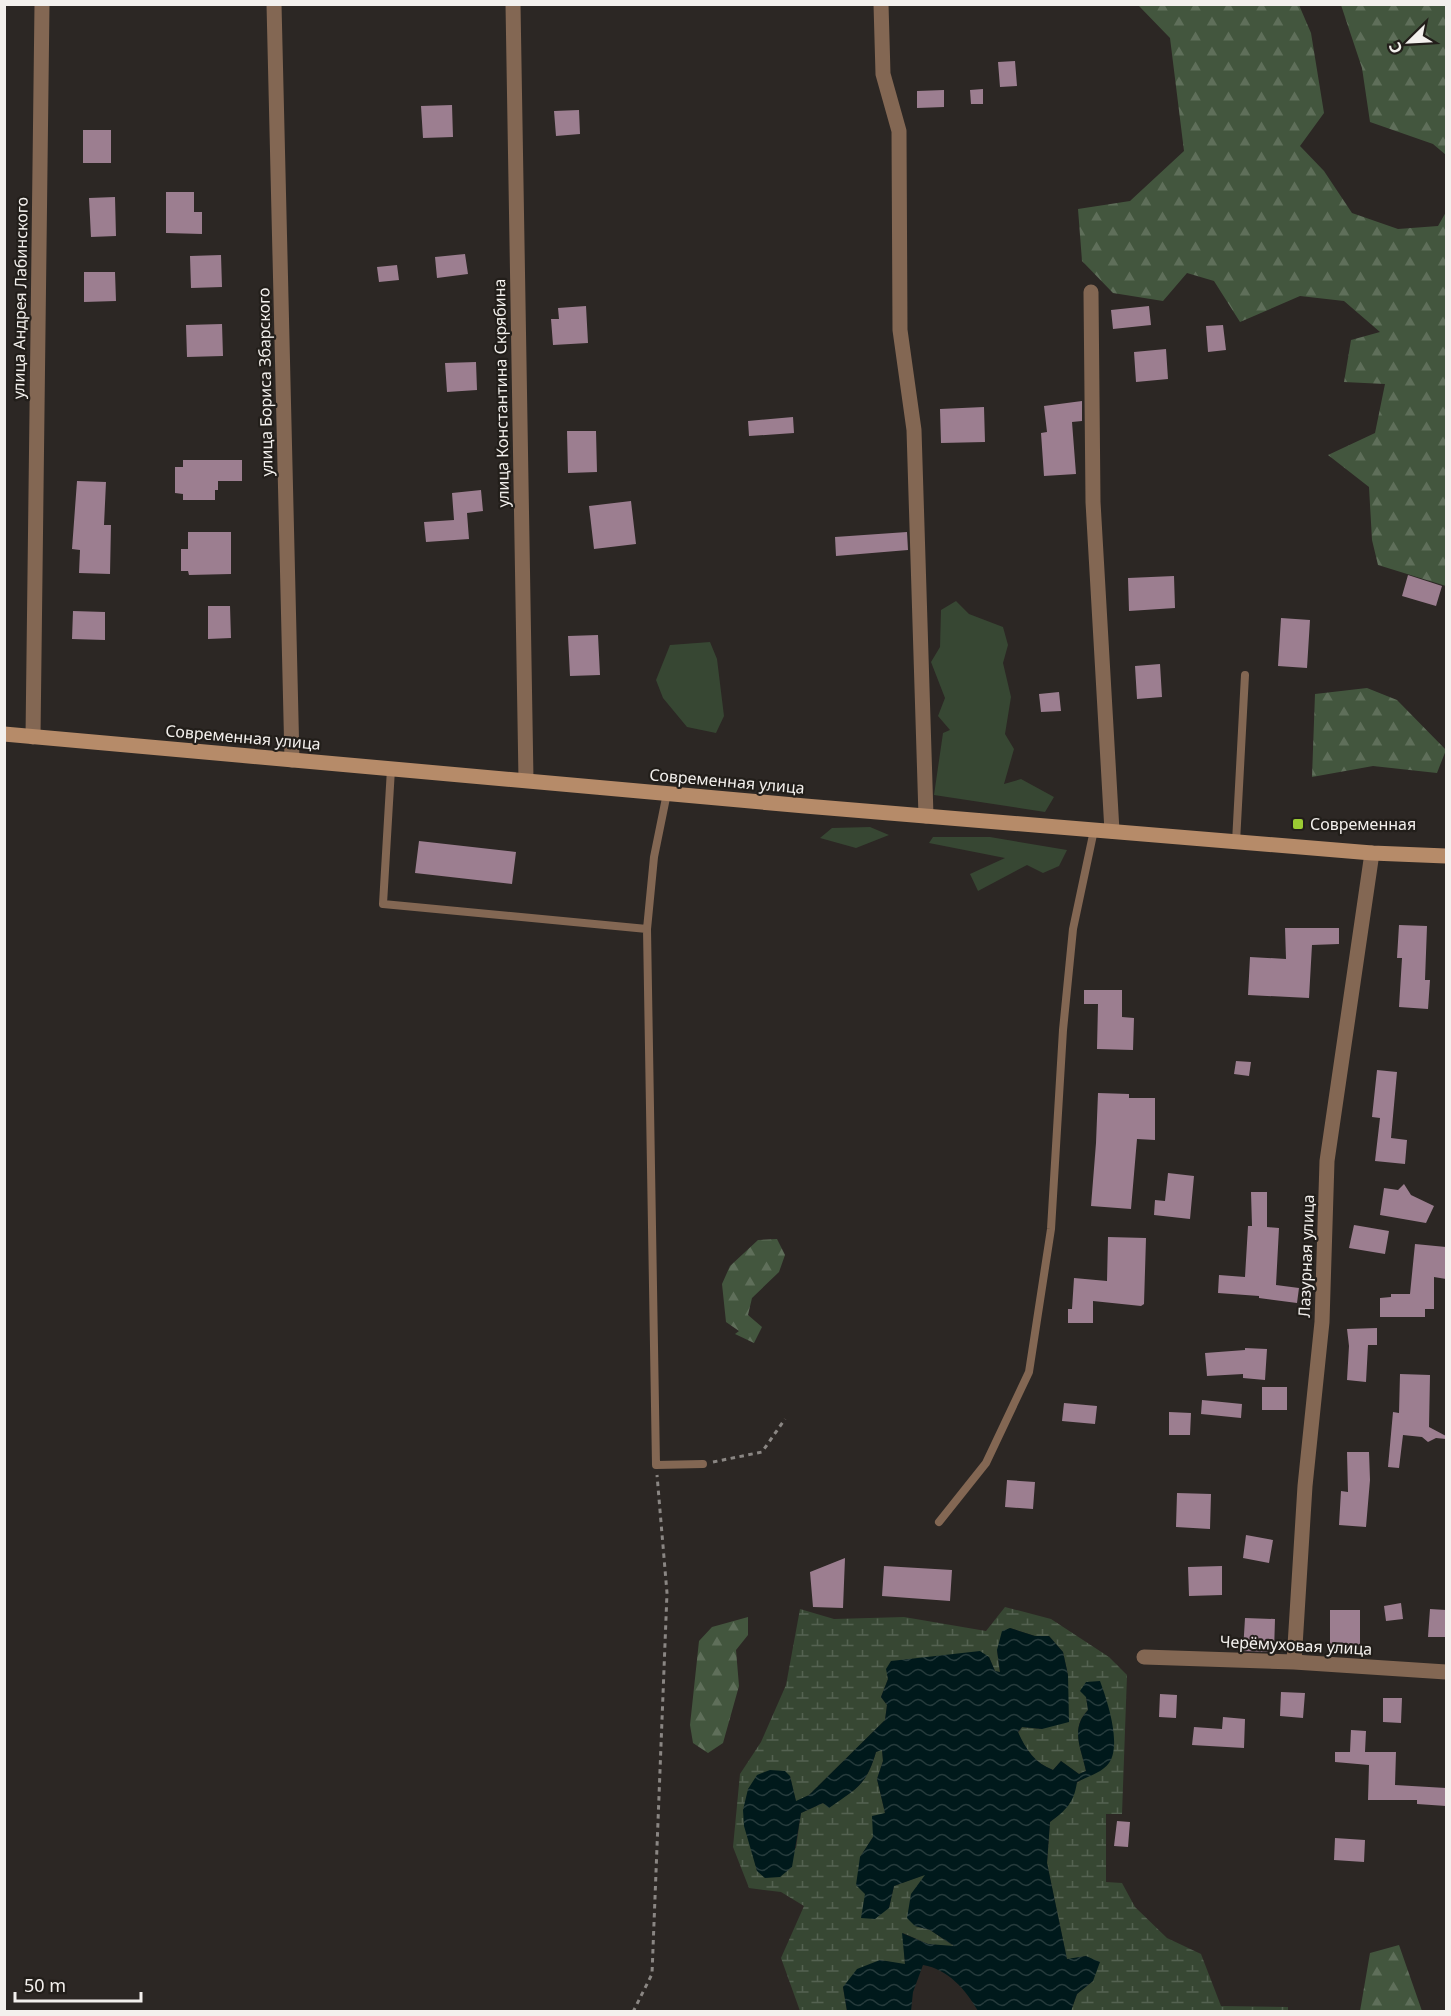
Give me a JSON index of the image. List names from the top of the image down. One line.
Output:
{"streets":{"street":["улица Андрея Лабинского","улица Бориса Збарского","улица Константина Скрябина","Современная улица","Лазурная улица","Черёмуховая улица"]},"crossings":[["улица Андрея Лабинского","Современная улица"],["улица Бориса Збарского","Современная улица"],["улица Константина Скрябина","Современная улица"],["Современная улица","Лазурная улица"],["Лазурная улица","Черёмуховая улица"]],"places":{"transit":["Современная"]},"scale_bar":"50 m","north":"bottom left"}
